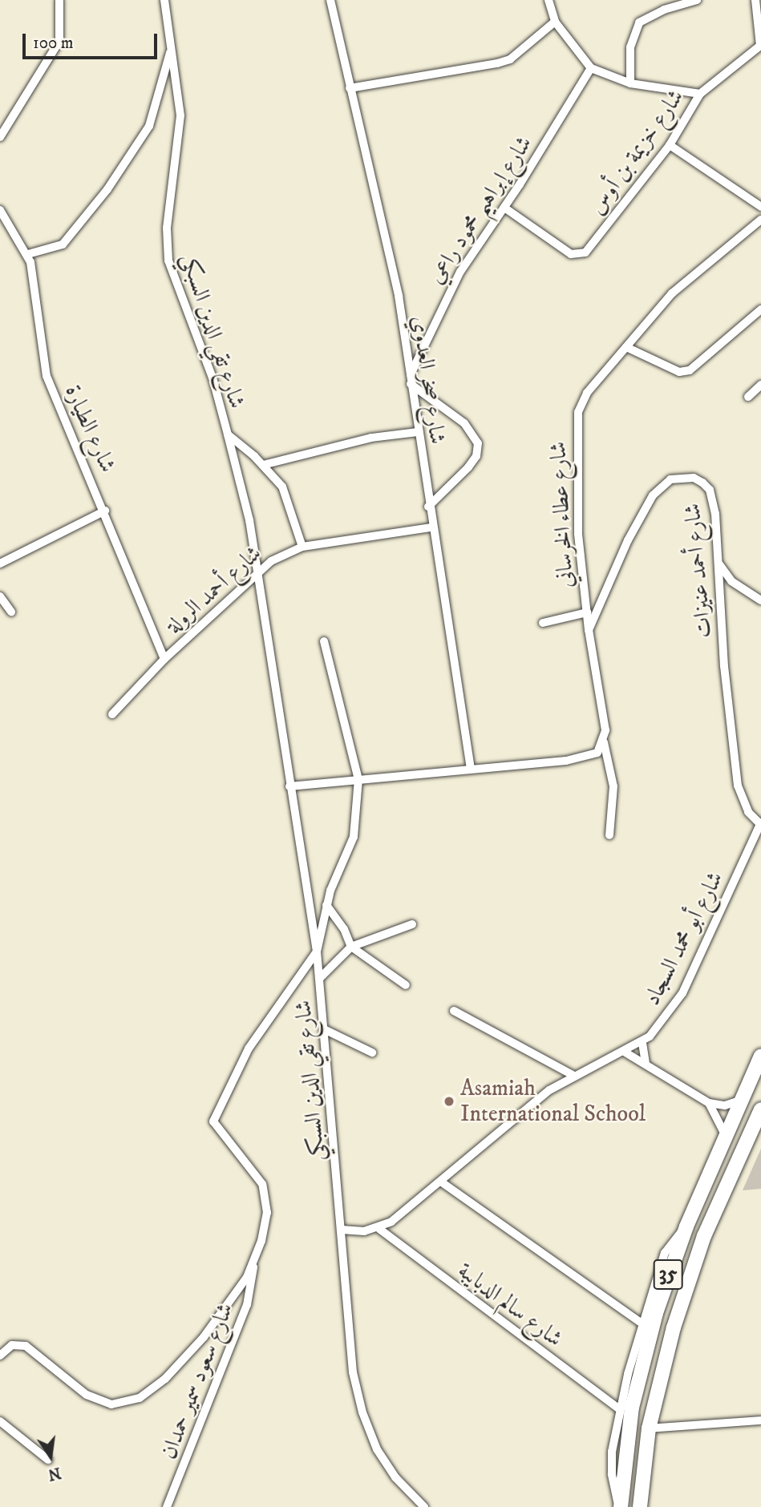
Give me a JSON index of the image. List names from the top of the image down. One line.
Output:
{"streets":{"highway":["35"],"street":["شارع خزيمة بن أوس","شارع إبراهيم محمود راعي","شارع تقي الدين السبكي","شارع صخر العدوي","شارع الطيارة","شارع عطاء الخرساني","شارع أحمد عنيزات","شارع أحمد الرولة","شارع أبو محمد السجاد","شارع سالم الدبايبة","شارع سعود سمير حمدان"]},"crossings":[["شارع خزيمة بن أوس","شارع إبراهيم محمود راعي"],["شارع إبراهيم محمود راعي","شارع صخر العدوي"],["شارع تقي الدين السبكي","شارع أحمد الرولة"],["شارع تقي الدين السبكي","شارع سعود سمير حمدان"],["شارع صخر العدوي","شارع أحمد الرولة"],["شارع الطيارة","شارع أحمد الرولة"],["شارع عطاء الخرساني","شارع أحمد عنيزات"],["شارع أحمد عنيزات","شارع أبو محمد السجاد"],["شارع أبو محمد السجاد","شارع سالم الدبايبة"]],"places":["Asamiah International School"],"scale_bar":"100 m","north":"bottom"}
